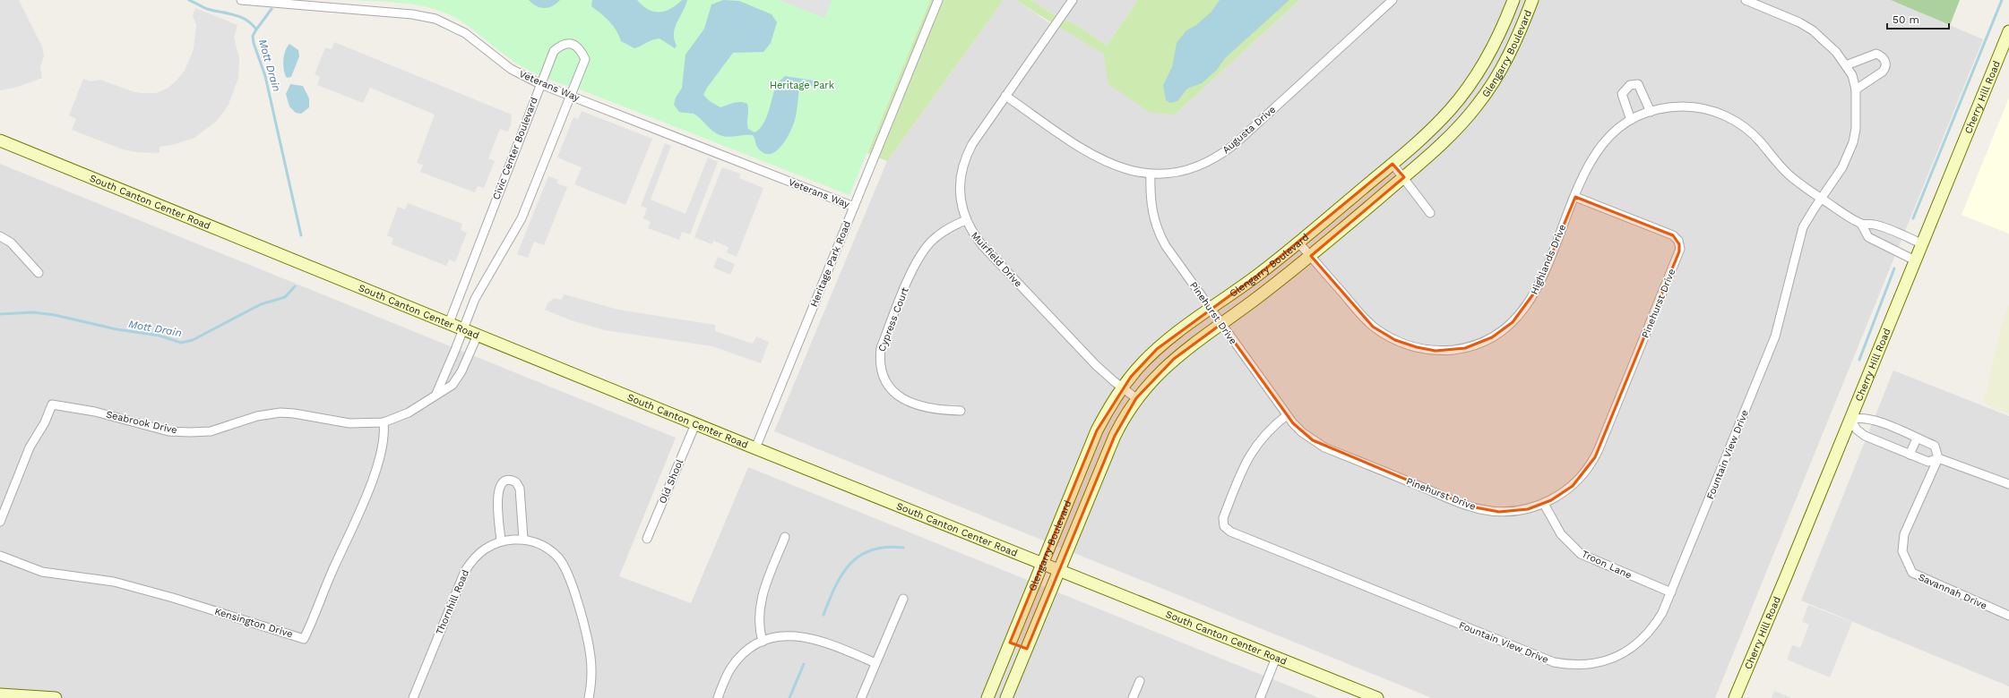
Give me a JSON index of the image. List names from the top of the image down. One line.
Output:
{"streets":{"main road":["Glengarry Boulevard","Cherry Hill Road","South Canton Center Road"],"street":["Veterans Way","Augusta Drive","Civic Center Boulevard","Muirfield Drive","Highlands Drive","Heritage Park Road","Pinehurst Drive","Cypress Court","Seabrook Drive","Fountain View Drive","Old Shool","Troon Lane","Savannah Drive","Thornhill Road","Kensington Drive"]},"crossings":[["Glengarry Boulevard","South Canton Center Road"],["Glengarry Boulevard","Muirfield Drive"],["Glengarry Boulevard","Highlands Drive"],["Glengarry Boulevard","Pinehurst Drive"],["Veterans Way","Civic Center Boulevard"],["Veterans Way","Heritage Park Road"],["Cherry Hill Road","Highlands Drive"],["Augusta Drive","Muirfield Drive"],["Augusta Drive","Pinehurst Drive"],["Civic Center Boulevard","South Canton Center Road"],["South Canton Center Road","Heritage Park Road"],["South Canton Center Road","Seabrook Drive"],["South Canton Center Road","Old Shool"],["Muirfield Drive","Cypress Court"],["Highlands Drive","Pinehurst Drive"],["Highlands Drive","Fountain View Drive"],["Pinehurst Drive","Fountain View Drive"],["Pinehurst Drive","Troon Lane"],["Seabrook Drive","Kensington Drive"],["Fountain View Drive","Troon Lane"]],"water":["Mott Drain"],"parks":["Heritage Park"],"scale_bar":"50 m"}
